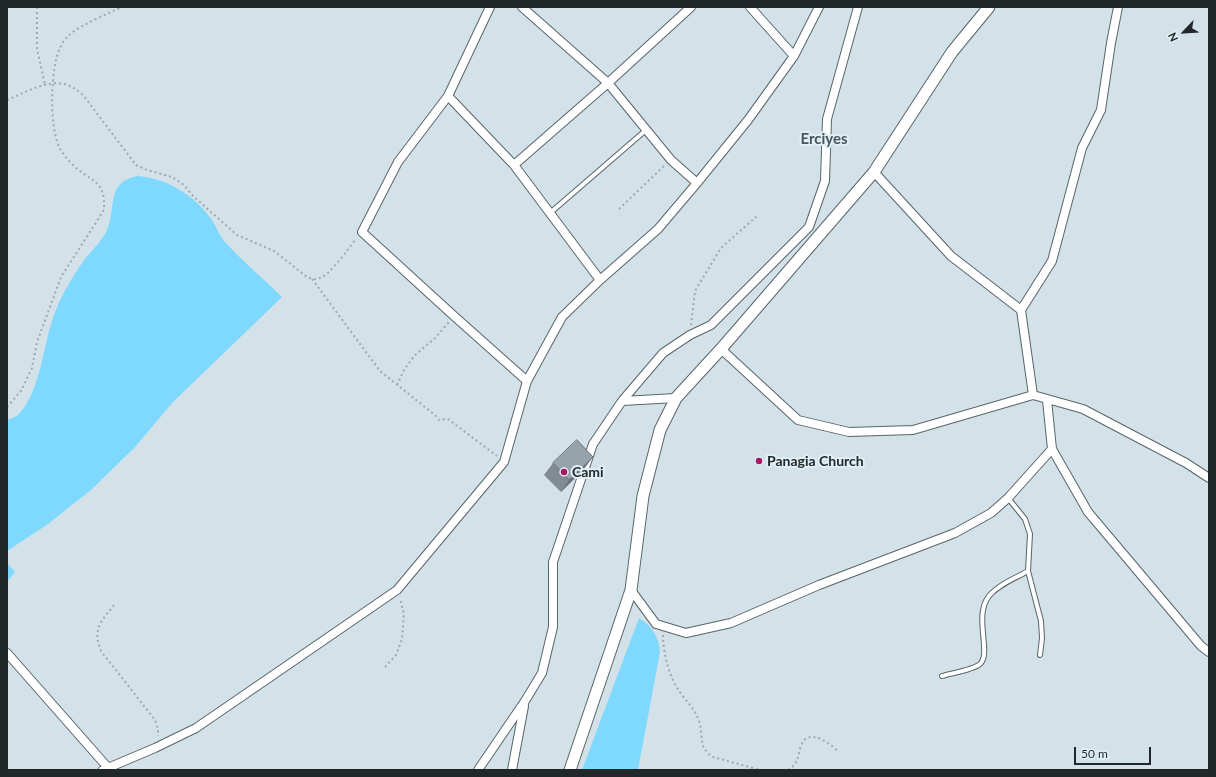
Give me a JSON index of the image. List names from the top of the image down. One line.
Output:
{"districts":["Erciyes"],"places":["Panagia Church","Cami"],"scale_bar":"50 m","north":"bottom left"}
